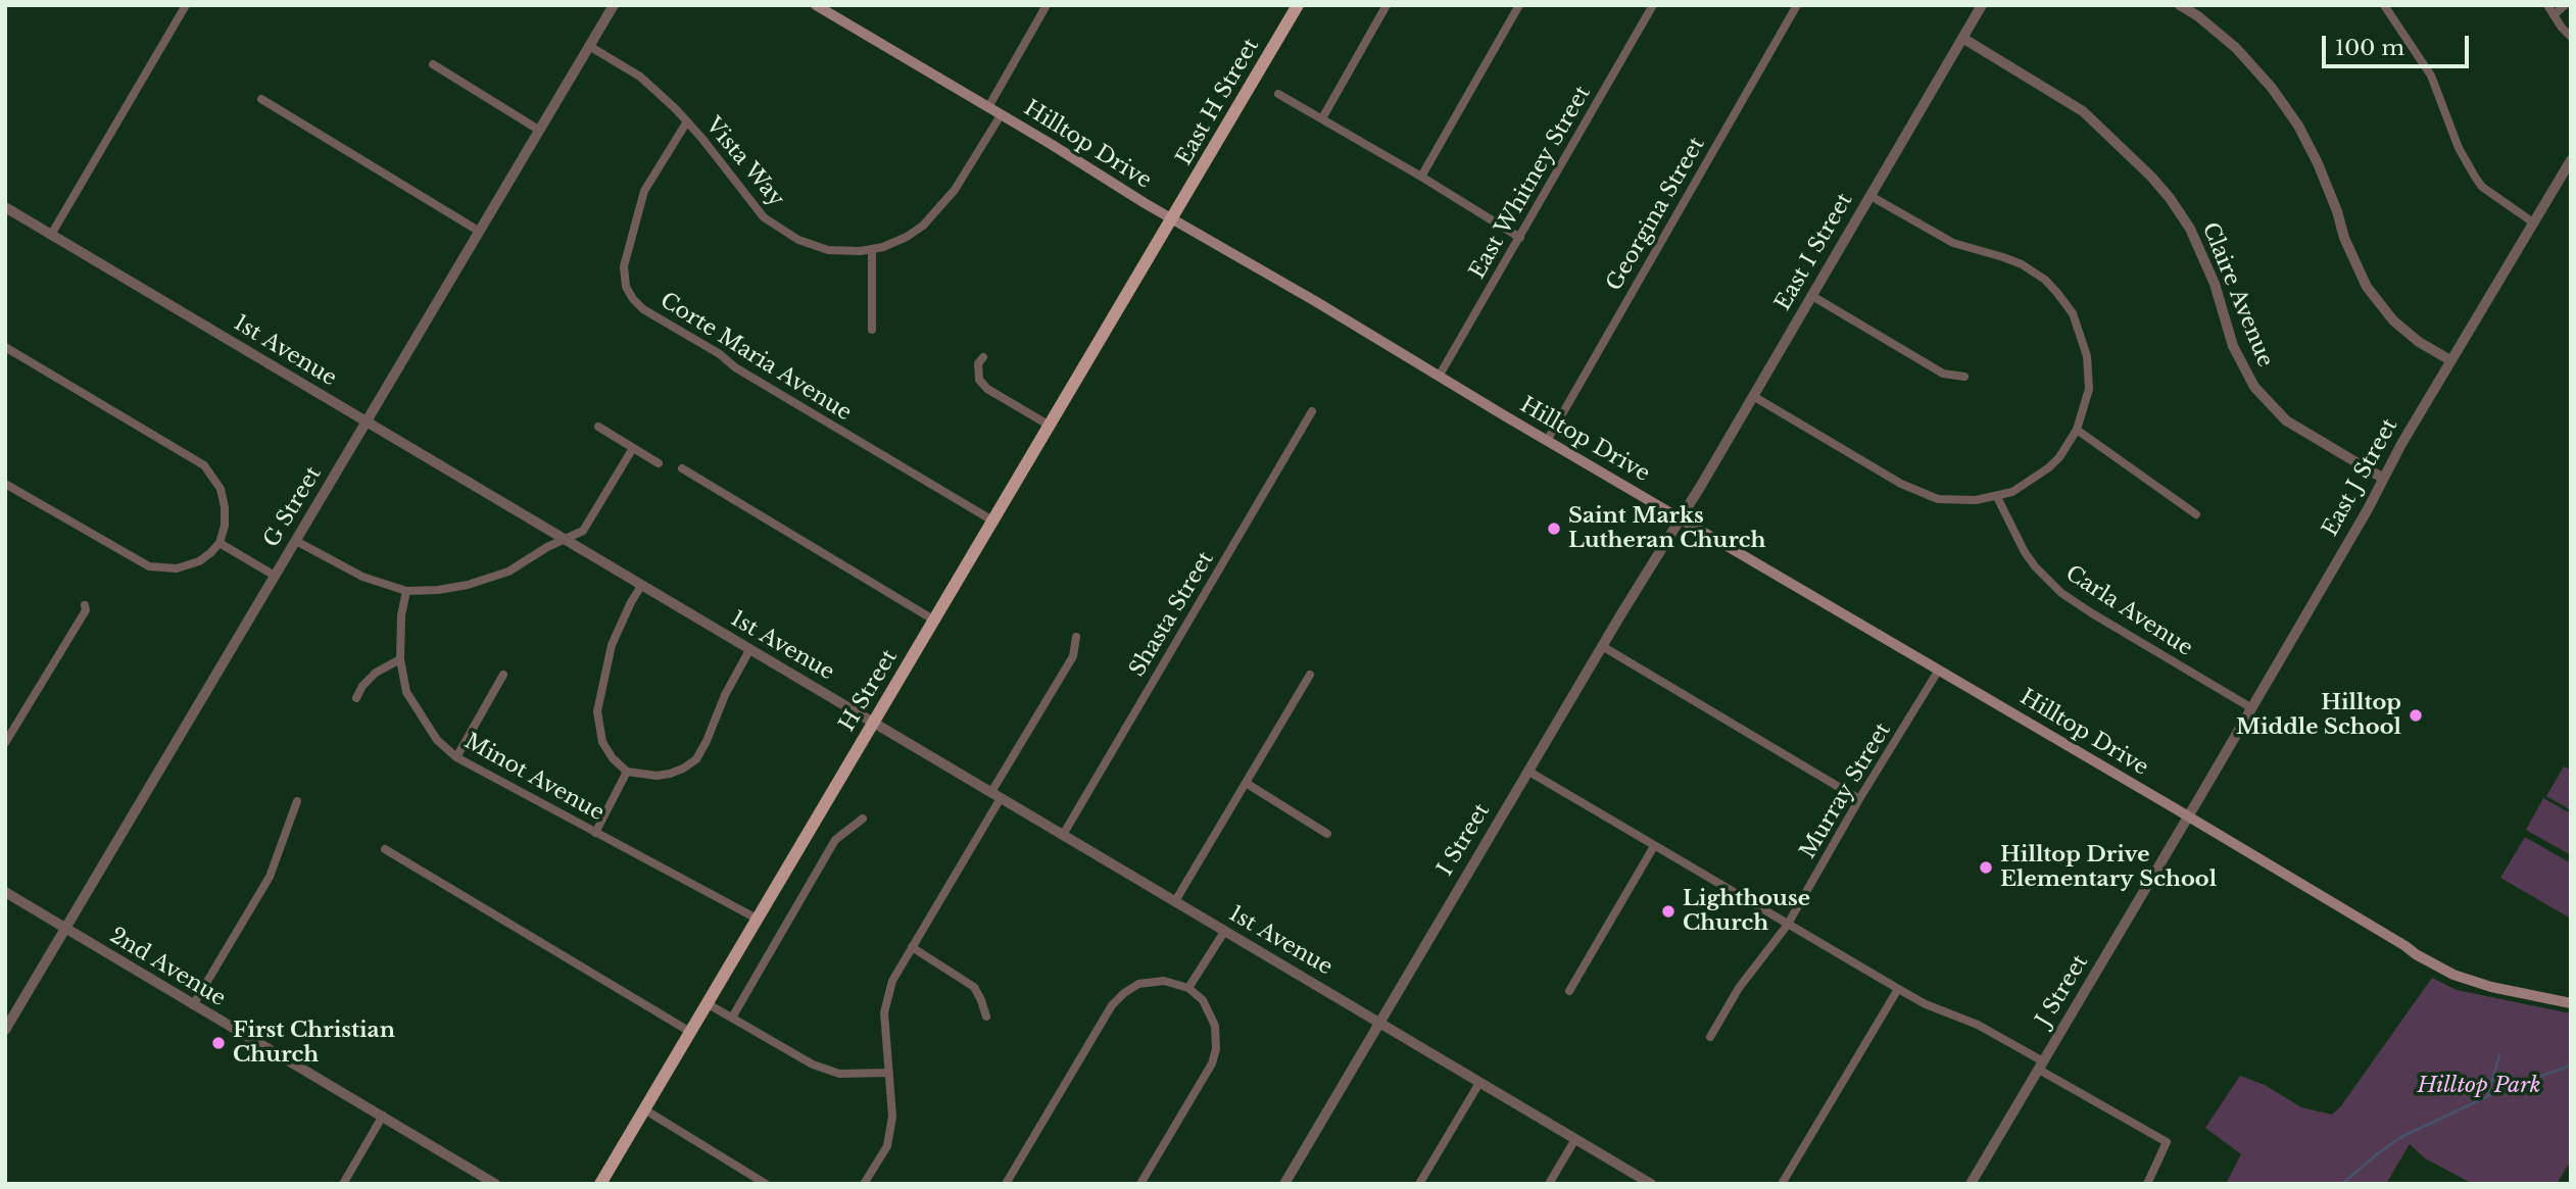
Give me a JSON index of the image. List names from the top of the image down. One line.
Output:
{"streets":{"main road":["East H Street","Hilltop Drive","H Street"],"street":["Vista Way","East Whitney Street","Georgina Street","East I Street","Claire Avenue","1st Avenue","Corte Maria Avenue","East J Street","G Street","Carla Avenue","Shasta Street","Minot Avenue","Murray Street","I Street","2nd Avenue","J Street"]},"crossings":[["East H Street","Hilltop Drive"],["East H Street","H Street"],["Hilltop Drive","Vista Way"],["Hilltop Drive","East Whitney Street"],["Hilltop Drive","Georgina Street"],["Hilltop Drive","East I Street"],["Hilltop Drive","East J Street"],["Hilltop Drive","H Street"],["Hilltop Drive","Murray Street"],["Hilltop Drive","I Street"],["Hilltop Drive","J Street"],["Vista Way","Corte Maria Avenue"],["Vista Way","G Street"],["East I Street","Claire Avenue"],["East I Street","I Street"],["Claire Avenue","East J Street"],["1st Avenue","G Street"],["1st Avenue","Shasta Street"],["1st Avenue","H Street"],["1st Avenue","I Street"],["Corte Maria Avenue","H Street"],["East J Street","Carla Avenue"],["East J Street","J Street"],["G Street","2nd Avenue"],["H Street","Minot Avenue"]],"parks":["Hilltop Park"],"places":["Saint Marks Lutheran Church","Hilltop Middle School","Hilltop Drive Elementary School","Lighthouse Church","First Christian Church"],"scale_bar":"100 m"}
